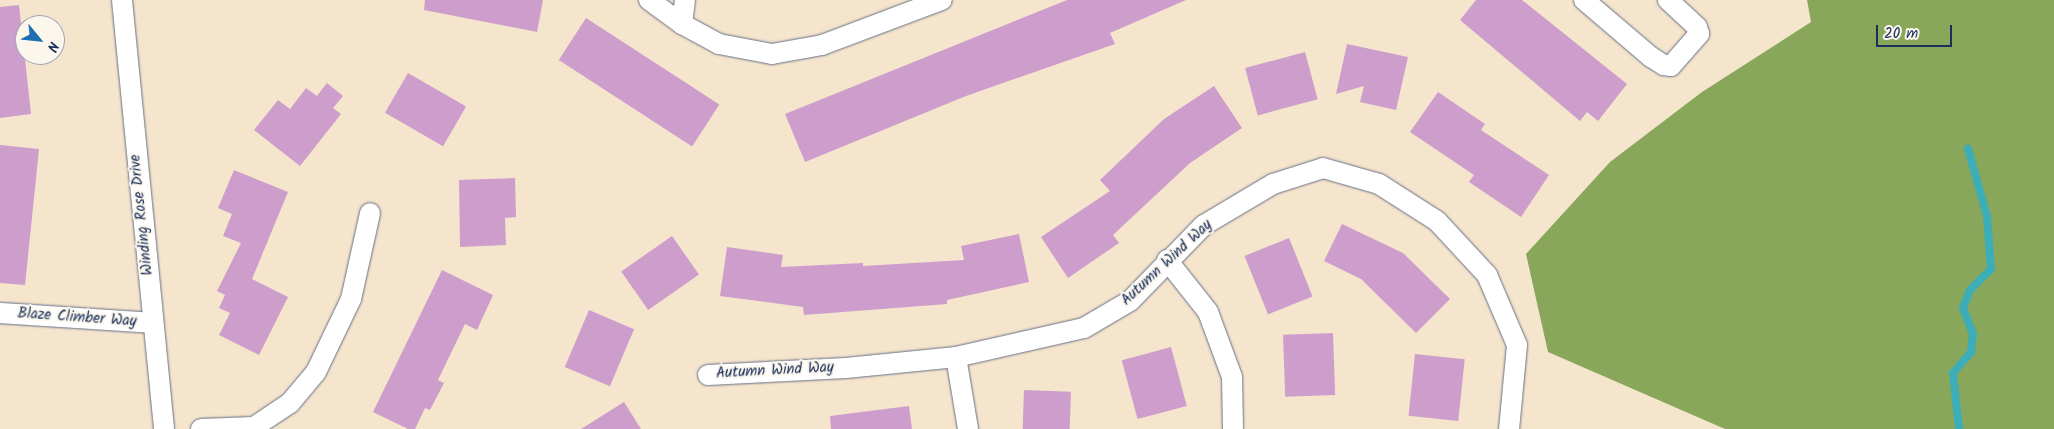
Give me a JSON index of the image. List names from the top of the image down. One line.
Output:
{"streets":{"street":["Winding Rose Drive","Autumn Wind Way","Blaze Climber Way"]},"crossings":[["Winding Rose Drive","Blaze Climber Way"]],"scale_bar":"20 m","north":"bottom right"}
